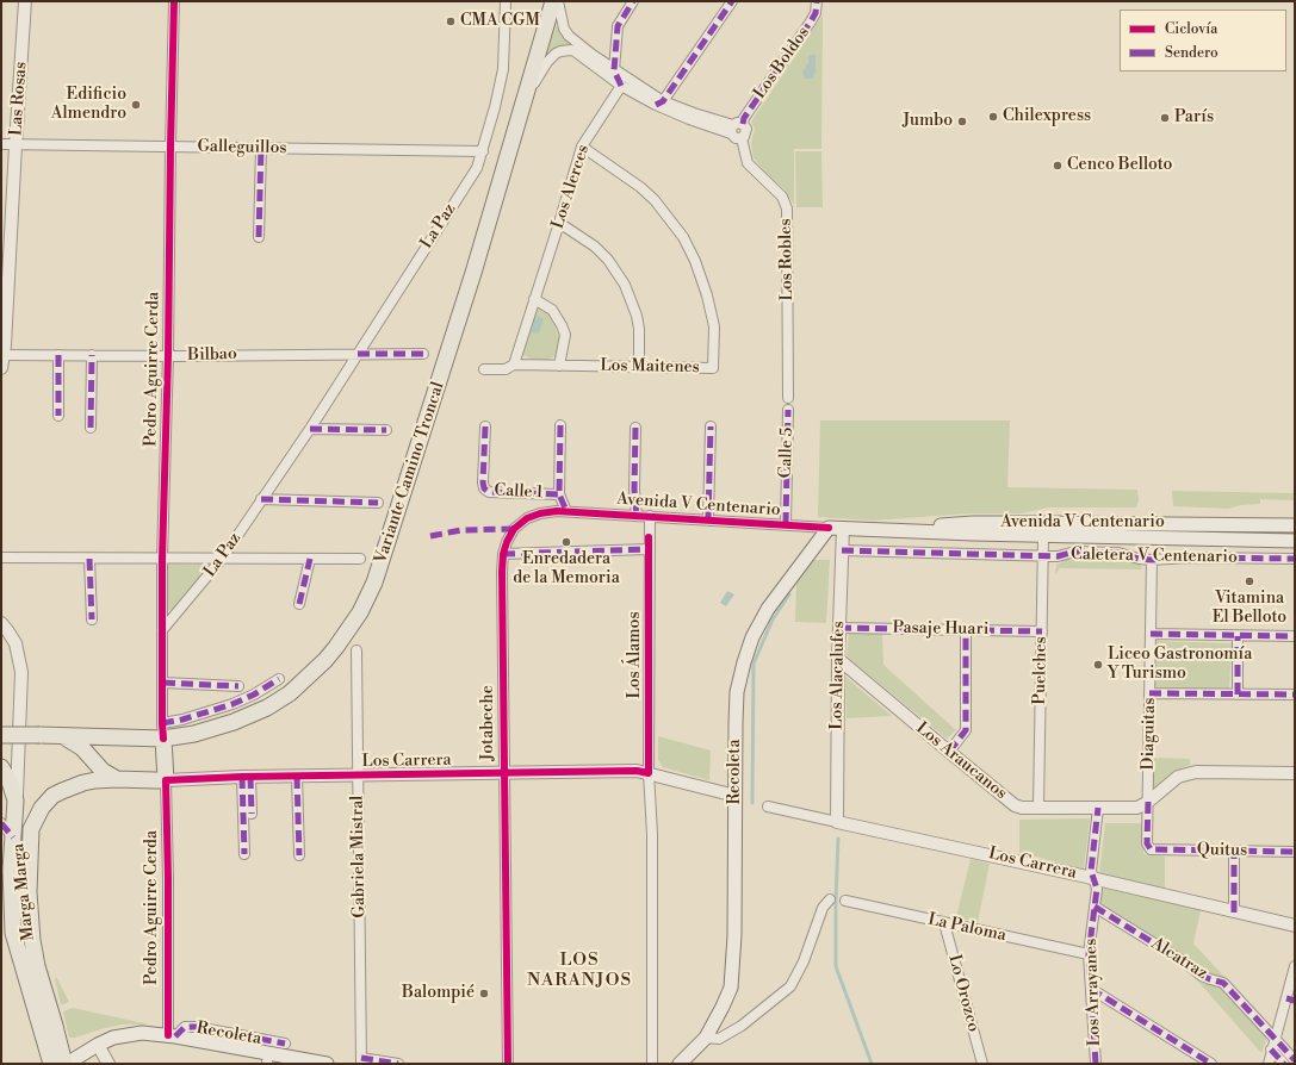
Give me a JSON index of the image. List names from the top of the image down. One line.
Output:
{"streets":{"main road":["Variante Camino Troncal","Avenida V Centenario","Recoleta","Marga Marga"],"street":["Los Boldos","Las Rosas","Galleguillos","Los Alerces","La Paz","Los Robles","Bilbao","Los Maitenes","Pedro Aguirre Cerda","Calle 5","Calle 1","Caletera V Centenario","Pasaje Huari","Los Álamos","Puelches","Los Alacalufes","Jotabeche","Diaguitas","Los Carrera","Los Araucanos","Quitus","Gabriela Mistral","La Paloma","Alcatraz","Los Arrayanes","Lo Orozco"]},"crossings":[["Los Boldos","Los Robles"],["Las Rosas","Galleguillos"],["Las Rosas","Bilbao"],["Galleguillos","La Paz"],["Galleguillos","Pedro Aguirre Cerda"],["Los Alerces","Los Maitenes"],["La Paz","Bilbao"],["La Paz","Pedro Aguirre Cerda"],["Bilbao","Pedro Aguirre Cerda"],["Pedro Aguirre Cerda","Variante Camino Troncal"],["Pedro Aguirre Cerda","Los Carrera"],["Pedro Aguirre Cerda","Recoleta"],["Calle 5","Avenida V Centenario"],["Avenida V Centenario","Los Álamos"],["Avenida V Centenario","Puelches"],["Avenida V Centenario","Los Alacalufes"],["Avenida V Centenario","Jotabeche"],["Avenida V Centenario","Recoleta"],["Caletera V Centenario","Puelches"],["Caletera V Centenario","Los Alacalufes"],["Caletera V Centenario","Diaguitas"],["Pasaje Huari","Puelches"],["Pasaje Huari","Los Alacalufes"],["Los Álamos","Los Carrera"],["Puelches","Los Araucanos"],["Los Alacalufes","Los Carrera"],["Los Alacalufes","Los Araucanos"],["Jotabeche","Los Carrera"],["Diaguitas","Los Araucanos"],["Diaguitas","Quitus"],["Los Carrera","Recoleta"],["Los Carrera","Gabriela Mistral"],["Los Carrera","Los Arrayanes"],["Los Araucanos","Los Arrayanes"],["Recoleta","Marga Marga"],["La Paloma","Los Arrayanes"],["La Paloma","Lo Orozco"],["Alcatraz","Los Arrayanes"]],"districts":["LOS NARANJOS"],"places":["CMA CGM","Edificio Almendro","Chilexpress","París","Jumbo","Cenco Belloto","Enredadera de la Memoria","Vitamina El Belloto","Liceo Gastronomía Y Turismo","Balompié"],"legend":["Ciclovía","Sendero"]}
